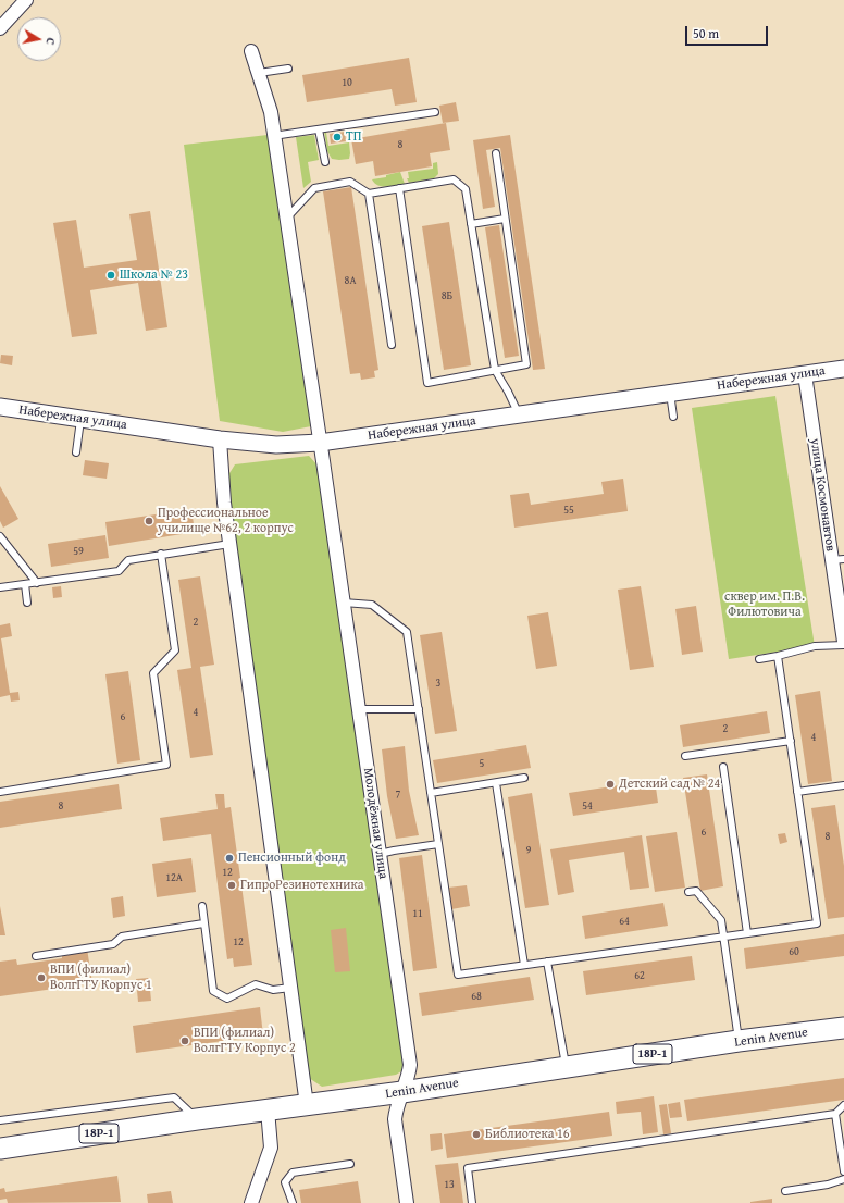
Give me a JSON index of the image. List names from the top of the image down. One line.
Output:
{"streets":{"main road":["Lenin Avenue","18Р-1"],"street":["Набережная улица","улица Космонавтов","Молодёжная улица"]},"crossings":[["Набережная улица","улица Космонавтов"],["Набережная улица","Молодёжная улица"],["Молодёжная улица","Lenin Avenue"]],"parks":["сквер им. П.В. Филютовича"],"places":["ТП","Школа № 23","Профессиональное училище №62, 2 корпус","Детский сад № 24","Пенсионный фонд","ГипроРезинотехника","ВПИ (филиал) ВолгГТУ Корпус 1","ВПИ (филиал) ВолгГТУ Корпус 2","Библиотека 16"],"house_numbers":["10","8","8А","8Б","55","59","2","3","4","6","2","4","5","7","8","54","6","8","9","12","12А","11","64","12","60","62","68","13"],"scale_bar":"50 m","north":"right"}
